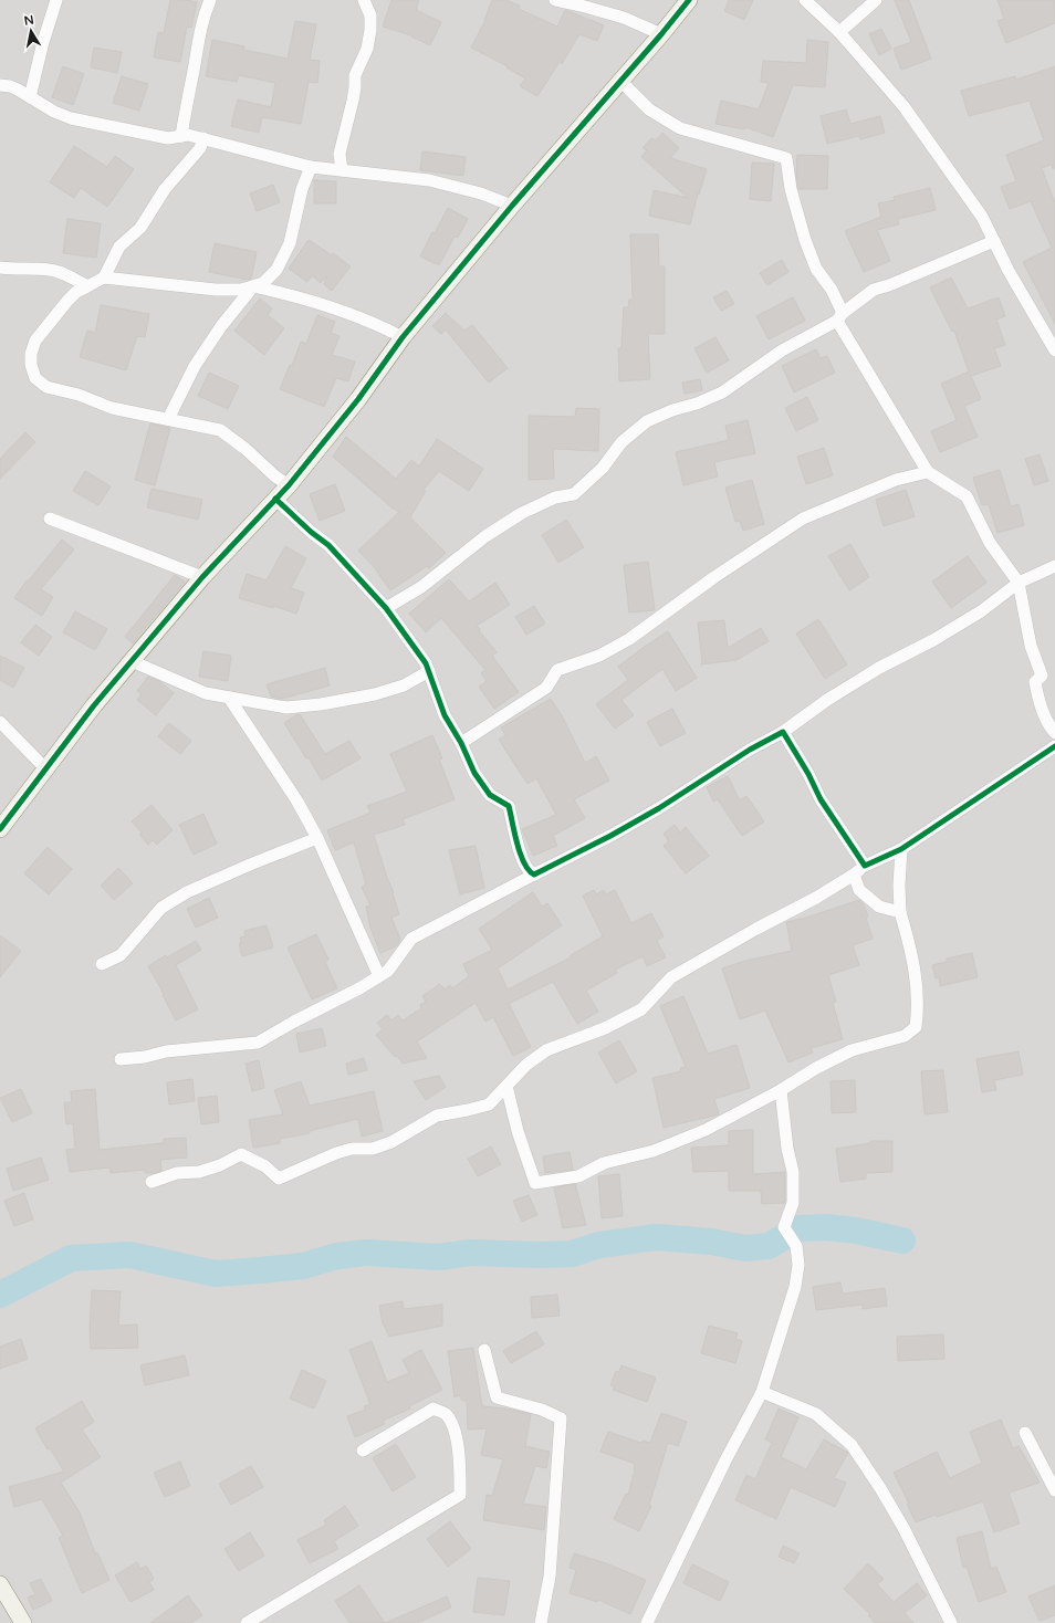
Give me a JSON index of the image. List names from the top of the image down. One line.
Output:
{"north":"top"}
